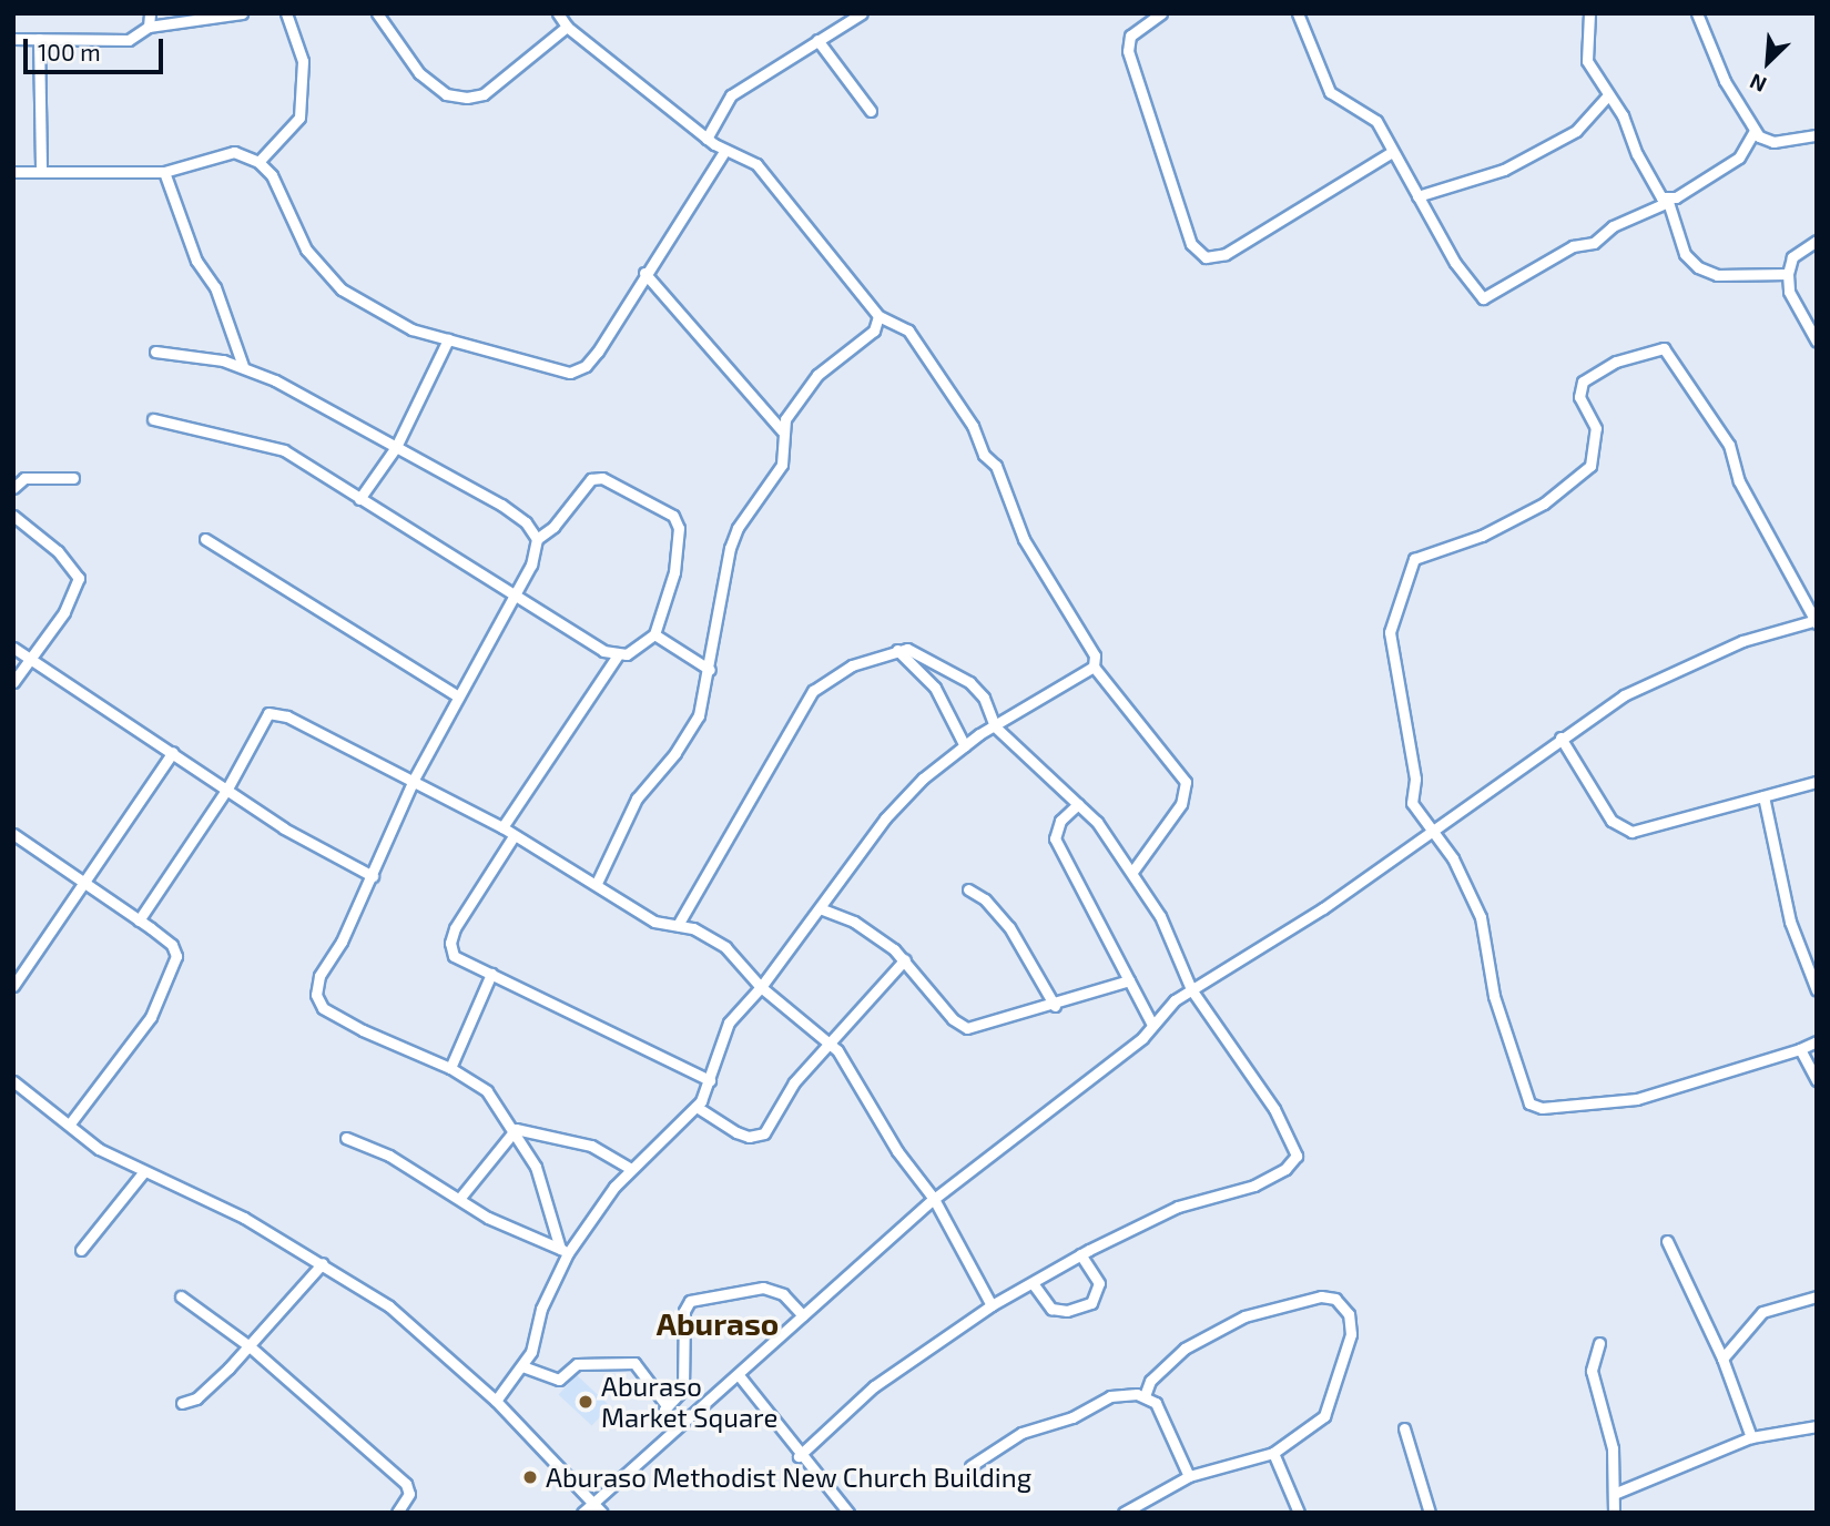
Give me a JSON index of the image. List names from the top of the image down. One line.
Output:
{"districts":["Aburaso"],"places":["Aburaso Market Square","Aburaso Methodist New Church Building"],"scale_bar":"100 m","north":"bottom left"}
